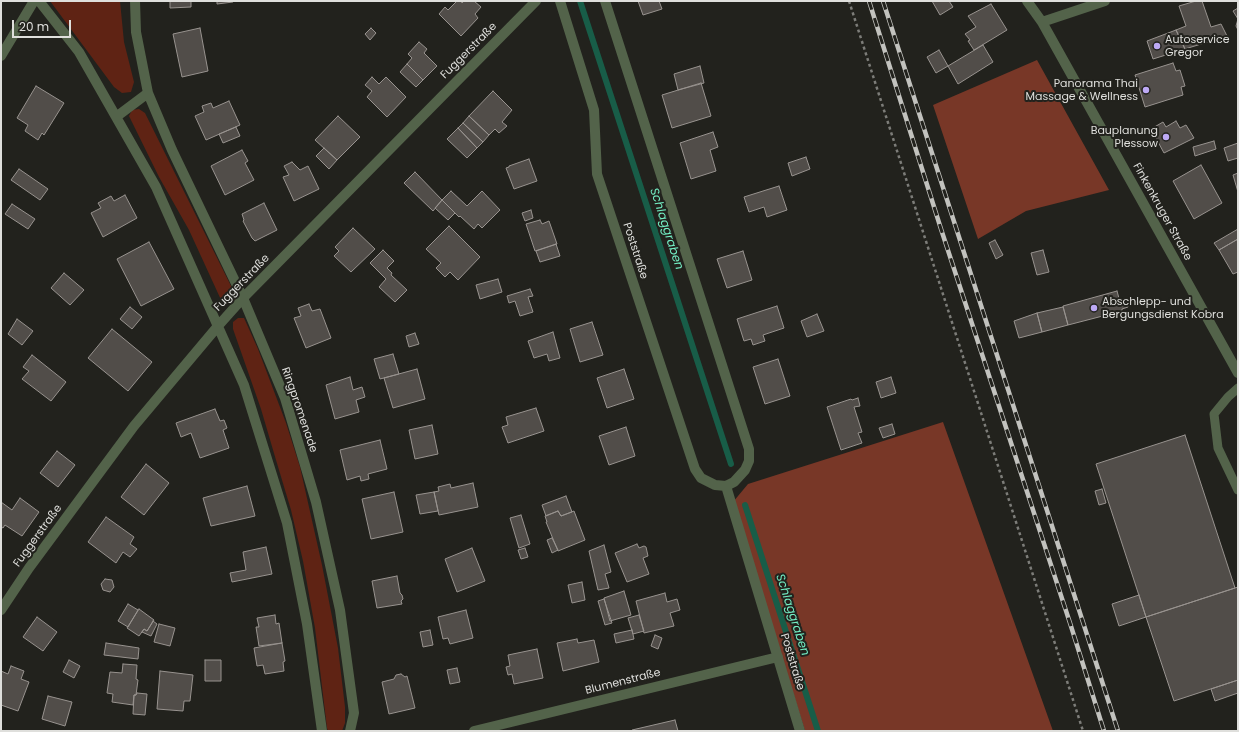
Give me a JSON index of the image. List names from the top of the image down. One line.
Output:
{"streets":{"street":["Fuggerstraße","Finkenkruger Straße","Poststraße","Ringpromenade","Blumenstraße"]},"crossings":[["Fuggerstraße","Ringpromenade"],["Poststraße","Blumenstraße"]],"water":["Schlaggraben"],"places":["Autoservice Gregor","Panorama Thai Massage & Wellness","Bauplanung Plessow","Abschlepp- und Bergungsdienst Kobra"],"scale_bar":"20 m"}
